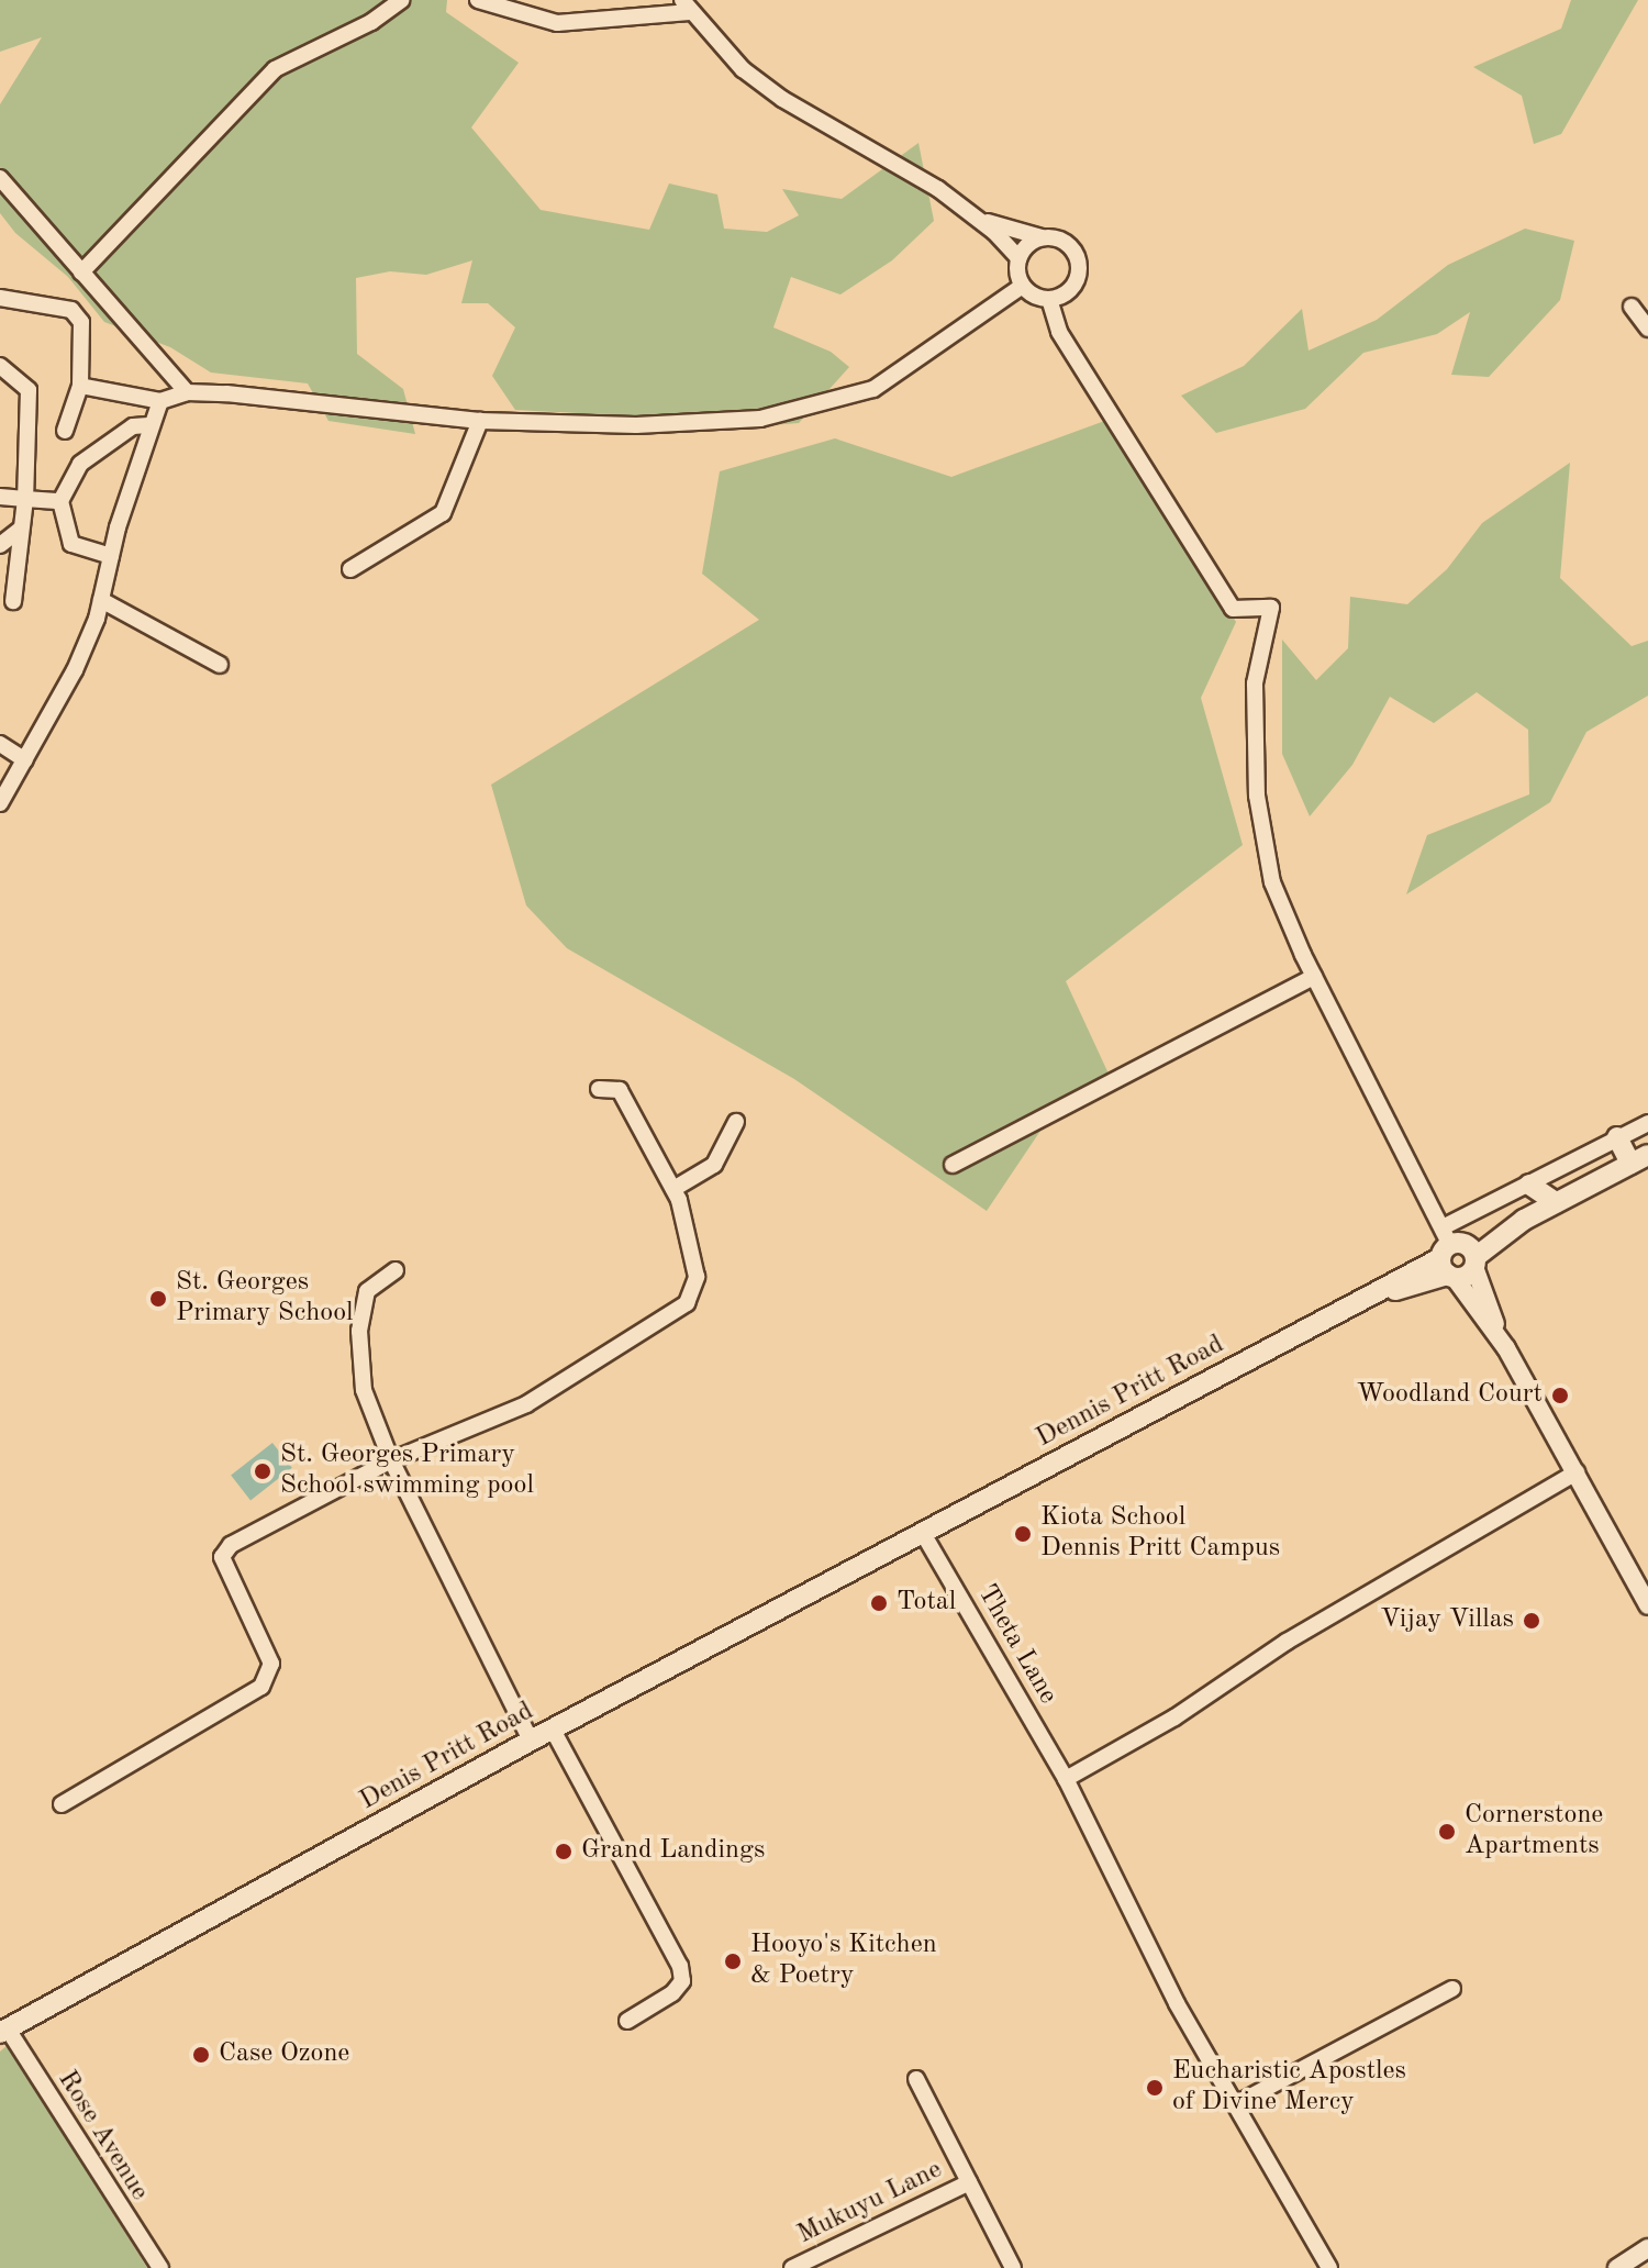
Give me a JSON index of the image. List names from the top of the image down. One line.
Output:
{"streets":{"main road":["Dennis Pritt Road","Denis Pritt Road"],"street":["Theta Lane","Rose Avenue","Mukuyu Lane"]},"crossings":[["Dennis Pritt Road","Theta Lane"],["Dennis Pritt Road","Denis Pritt Road"],["Theta Lane","Denis Pritt Road"],["Denis Pritt Road","Rose Avenue"]],"places":["St. Georges Primary School","Woodland Court","St. Georges Primary School swimming pool","Kiota School Dennis Pritt Campus","Total","Vijay Villas","Cornerstone Apartments","Grand Landings","Hooyo's Kitchen & Poetry","Case Ozone","Eucharistic Apostles of Divine Mercy"]}
